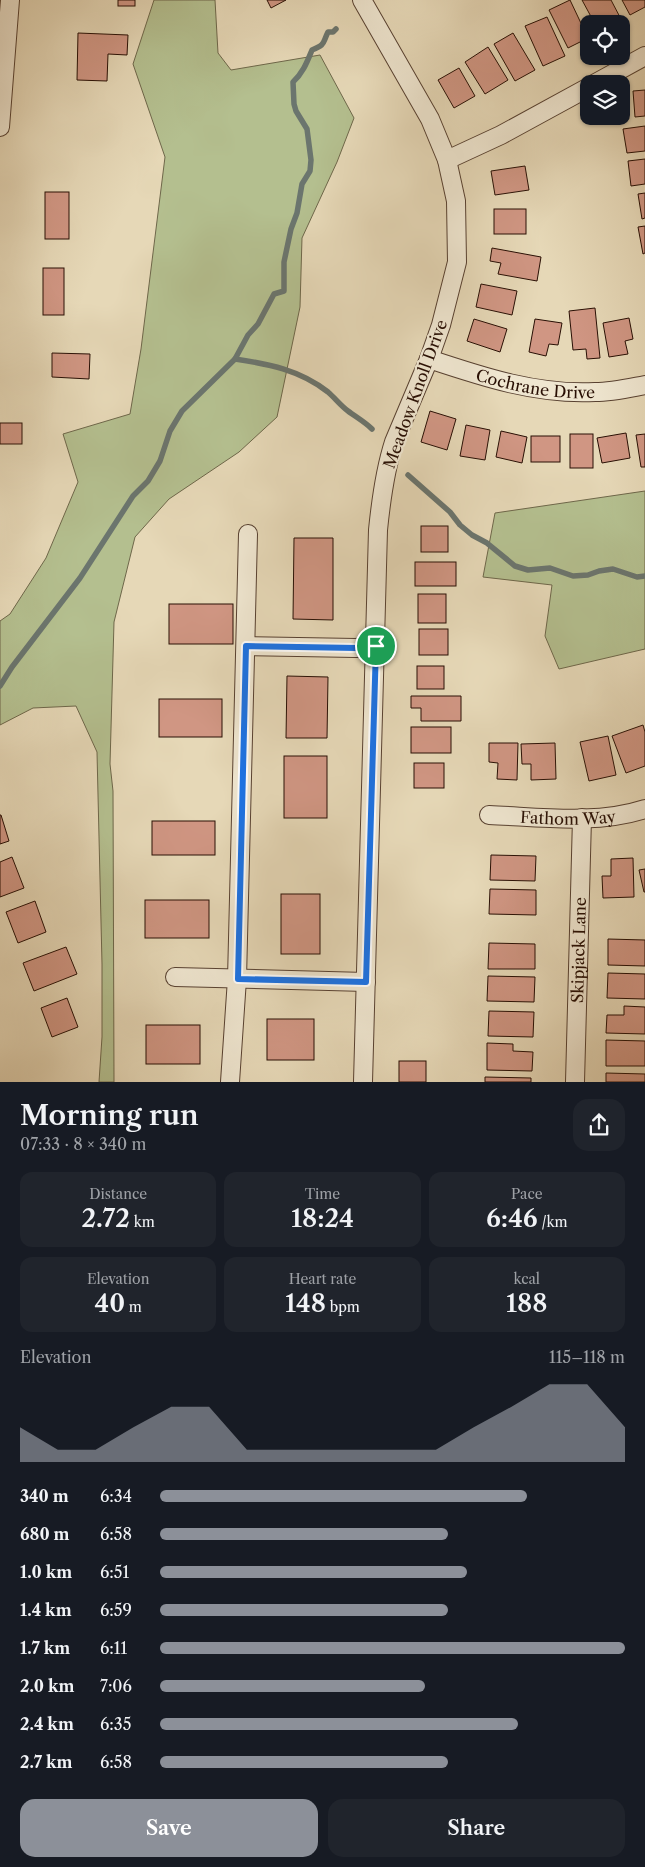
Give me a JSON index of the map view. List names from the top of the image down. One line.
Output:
{"streets":{"street":["Cochrane Drive","Meadow Knoll Drive","Fathom Way","Skipjack Lane"]},"crossings":[["Cochrane Drive","Meadow Knoll Drive"],["Fathom Way","Skipjack Lane"]],"page":{"heading":["Morning run","07:33 · 8 × 340 m"],"stats":[["Distance","2.72 km"],["Time","18:24"],["Pace","6:46 /km"],["Elevation","40 m"],["Heart rate","148 bpm"],["kcal","188"]],"chart":["Elevation","115–118 m"],"list":[{"name":"340 m","note":"6:34"},{"name":"680 m","note":"6:58"},{"name":"1.0 km","note":"6:51"},{"name":"1.4 km","note":"6:59"},{"name":"1.7 km","note":"6:11"},{"name":"2.0 km","note":"7:06"},{"name":"2.4 km","note":"6:35"},{"name":"2.7 km","note":"6:58"}],"buttons":["Save","Share"]}}
